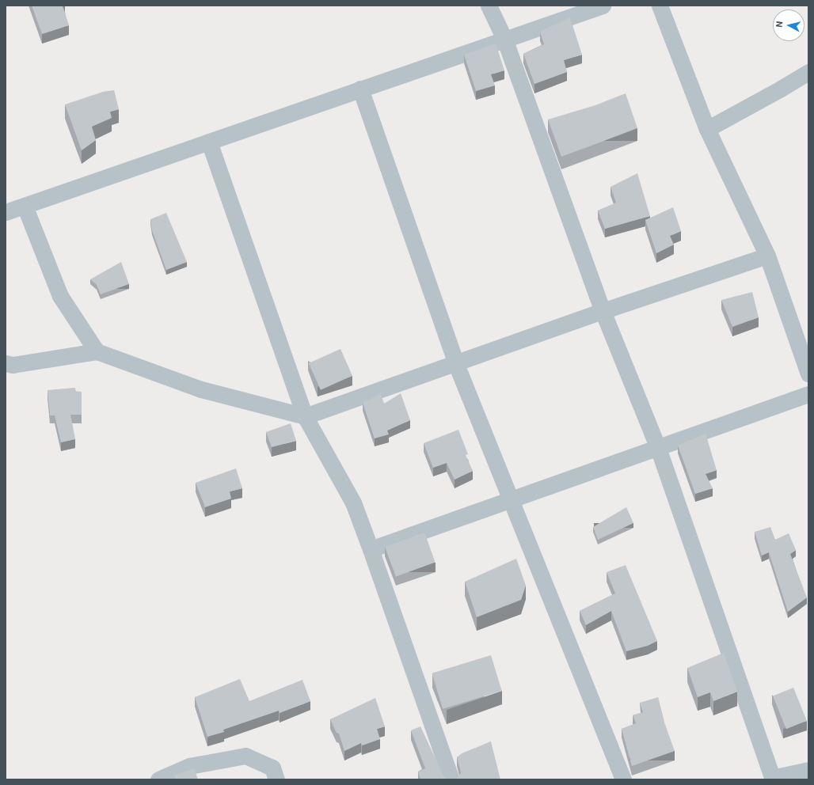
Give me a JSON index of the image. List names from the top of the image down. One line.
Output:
{"north":"left"}
